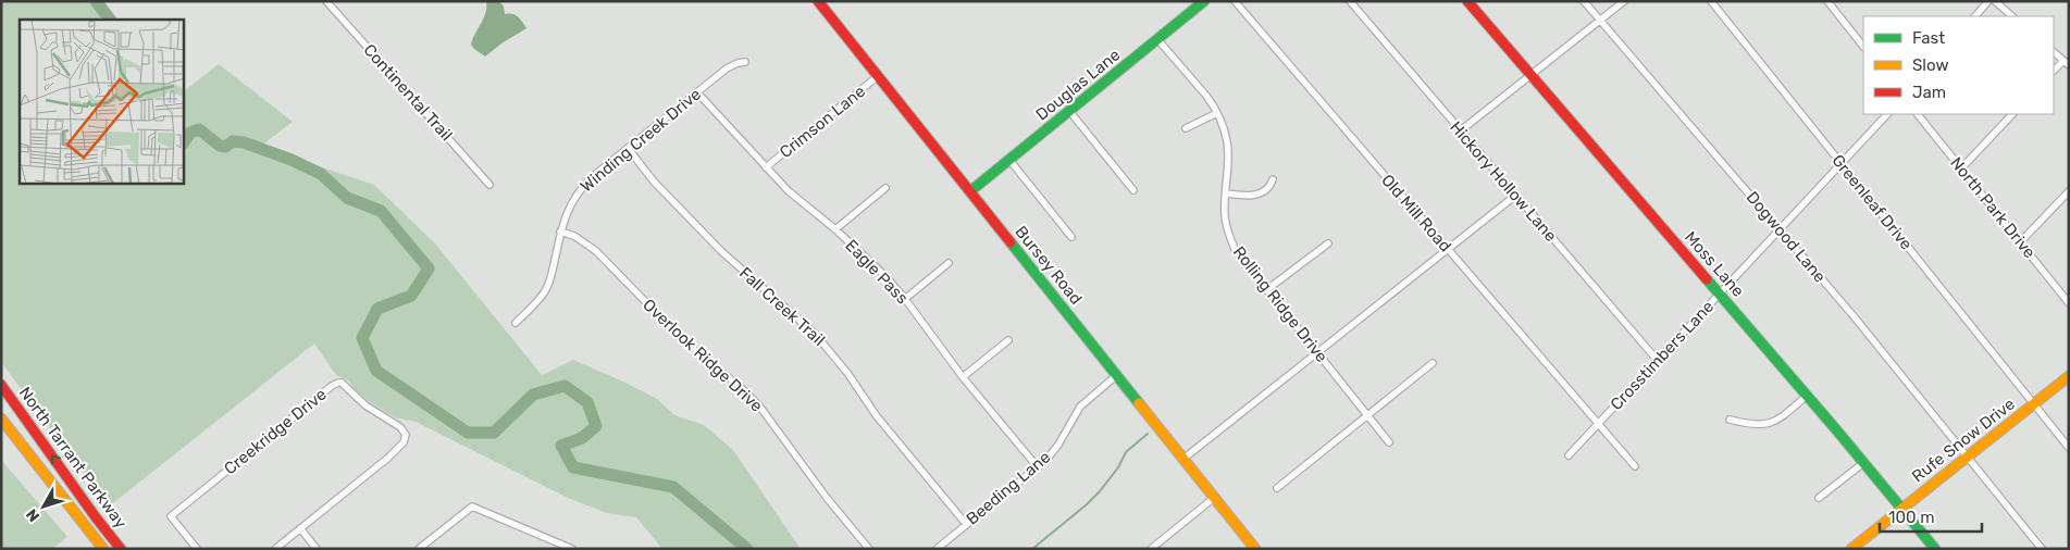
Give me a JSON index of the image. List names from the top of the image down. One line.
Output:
{"streets":{"street":["Douglas Lane","Continental Trail","Crimson Lane","Winding Creek Drive","Hickory Hollow Lane","Greenleaf Drive","North Park Drive","Old Mill Road","Dogwood Lane","Moss Lane","Bursey Road","Eagle Pass","Rolling Ridge Drive","Fall Creek Trail","Overlook Ridge Drive","Crosstimbers Lane","Creekridge Drive","Rufe Snow Drive","North Tarrant Parkway","Beeding Lane"]},"crossings":[["Douglas Lane","Bursey Road"],["Douglas Lane","Rolling Ridge Drive"],["Crimson Lane","Bursey Road"],["Crimson Lane","Eagle Pass"],["Winding Creek Drive","Eagle Pass"],["Winding Creek Drive","Fall Creek Trail"],["Winding Creek Drive","Overlook Ridge Drive"],["Hickory Hollow Lane","Crosstimbers Lane"],["Greenleaf Drive","Crosstimbers Lane"],["Greenleaf Drive","Rufe Snow Drive"],["Old Mill Road","Crosstimbers Lane"],["Dogwood Lane","Crosstimbers Lane"],["Dogwood Lane","Rufe Snow Drive"],["Moss Lane","Crosstimbers Lane"],["Moss Lane","Rufe Snow Drive"],["Bursey Road","Beeding Lane"],["Eagle Pass","Beeding Lane"],["Fall Creek Trail","Beeding Lane"]],"legend":["Fast","Slow","Jam"],"scale_bar":"100 m","north":"bottom left"}
